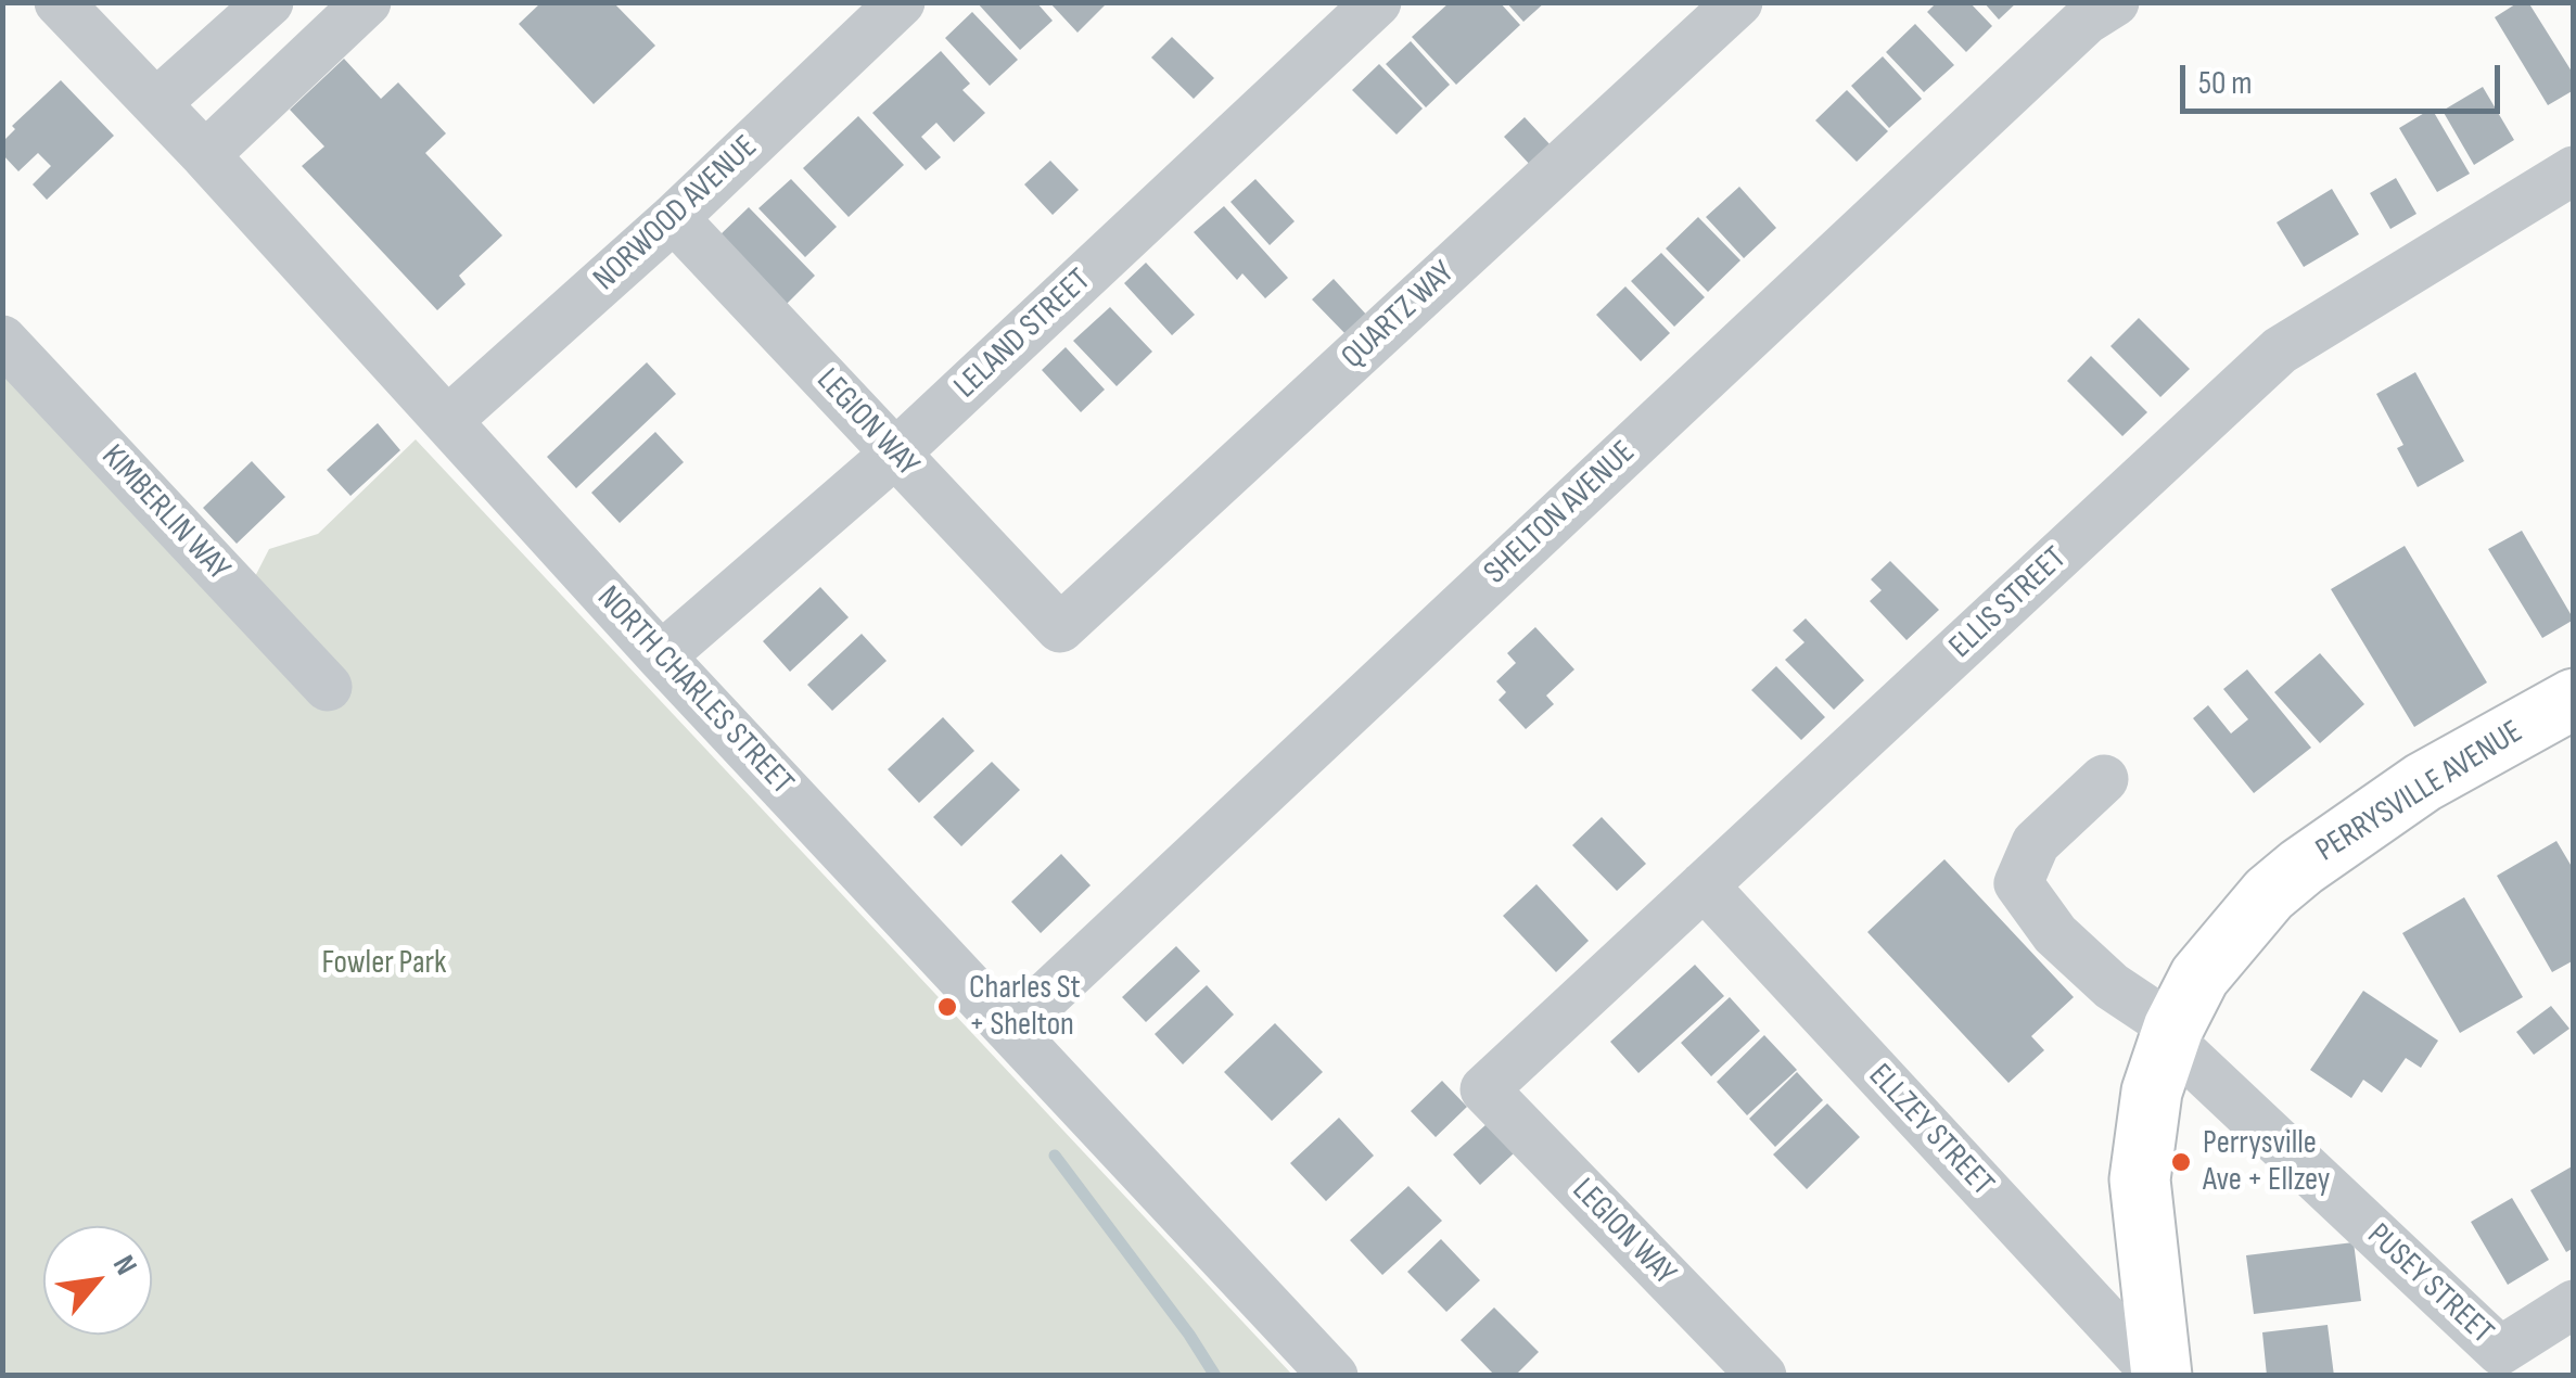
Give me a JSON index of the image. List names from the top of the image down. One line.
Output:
{"streets":{"main road":["PERRYSVILLE AVENUE"],"street":["NORWOOD AVENUE","QUARTZ WAY","LELAND STREET","LEGION WAY","KIMBERLIN WAY","SHELTON AVENUE","ELLIS STREET","NORTH CHARLES STREET","ELLZEY STREET","PUSEY STREET"]},"crossings":[["NORWOOD AVENUE","LEGION WAY"],["NORWOOD AVENUE","NORTH CHARLES STREET"],["QUARTZ WAY","LEGION WAY"],["LELAND STREET","LEGION WAY"],["LELAND STREET","NORTH CHARLES STREET"],["LEGION WAY","ELLIS STREET"],["SHELTON AVENUE","NORTH CHARLES STREET"],["ELLIS STREET","ELLZEY STREET"],["PERRYSVILLE AVENUE","ELLZEY STREET"],["PERRYSVILLE AVENUE","PUSEY STREET"]],"parks":["Fowler Park"],"places":["Charles St + Shelton","Perrysville Ave + Ellzey"],"scale_bar":"50 m","north":"top right"}
